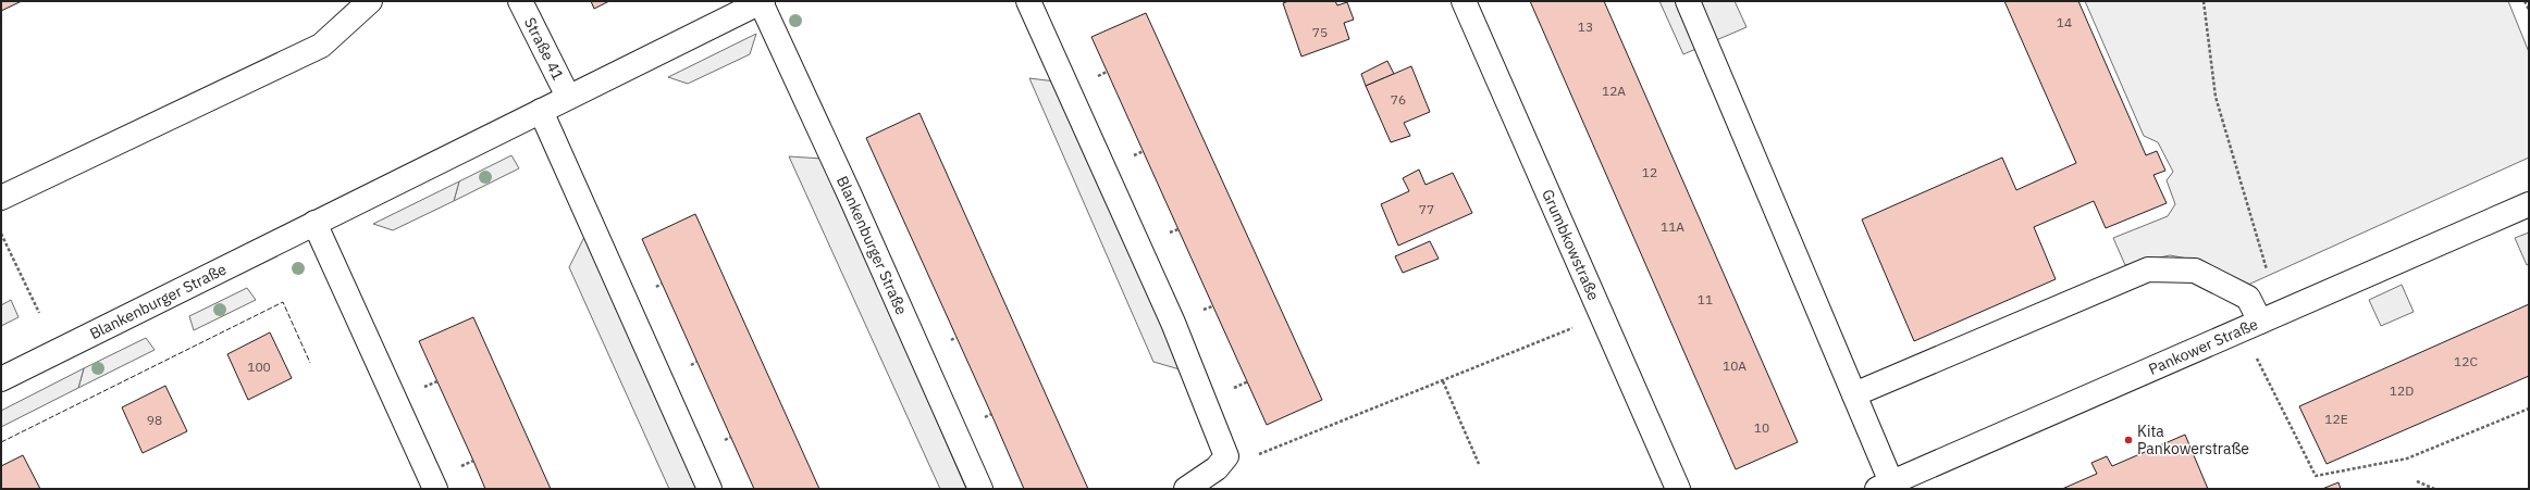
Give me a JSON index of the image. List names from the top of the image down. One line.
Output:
{"streets":{"street":["Straße 41","Blankenburger Straße","Grumbkowstraße","Pankower Straße"]},"crossings":[["Straße 41","Blankenburger Straße"]],"places":["Kita Pankowerstraße"],"house_numbers":["14","13","75","12A","76","12","77","11A","11","12C","10A","100","12D","12E","98","10"]}
